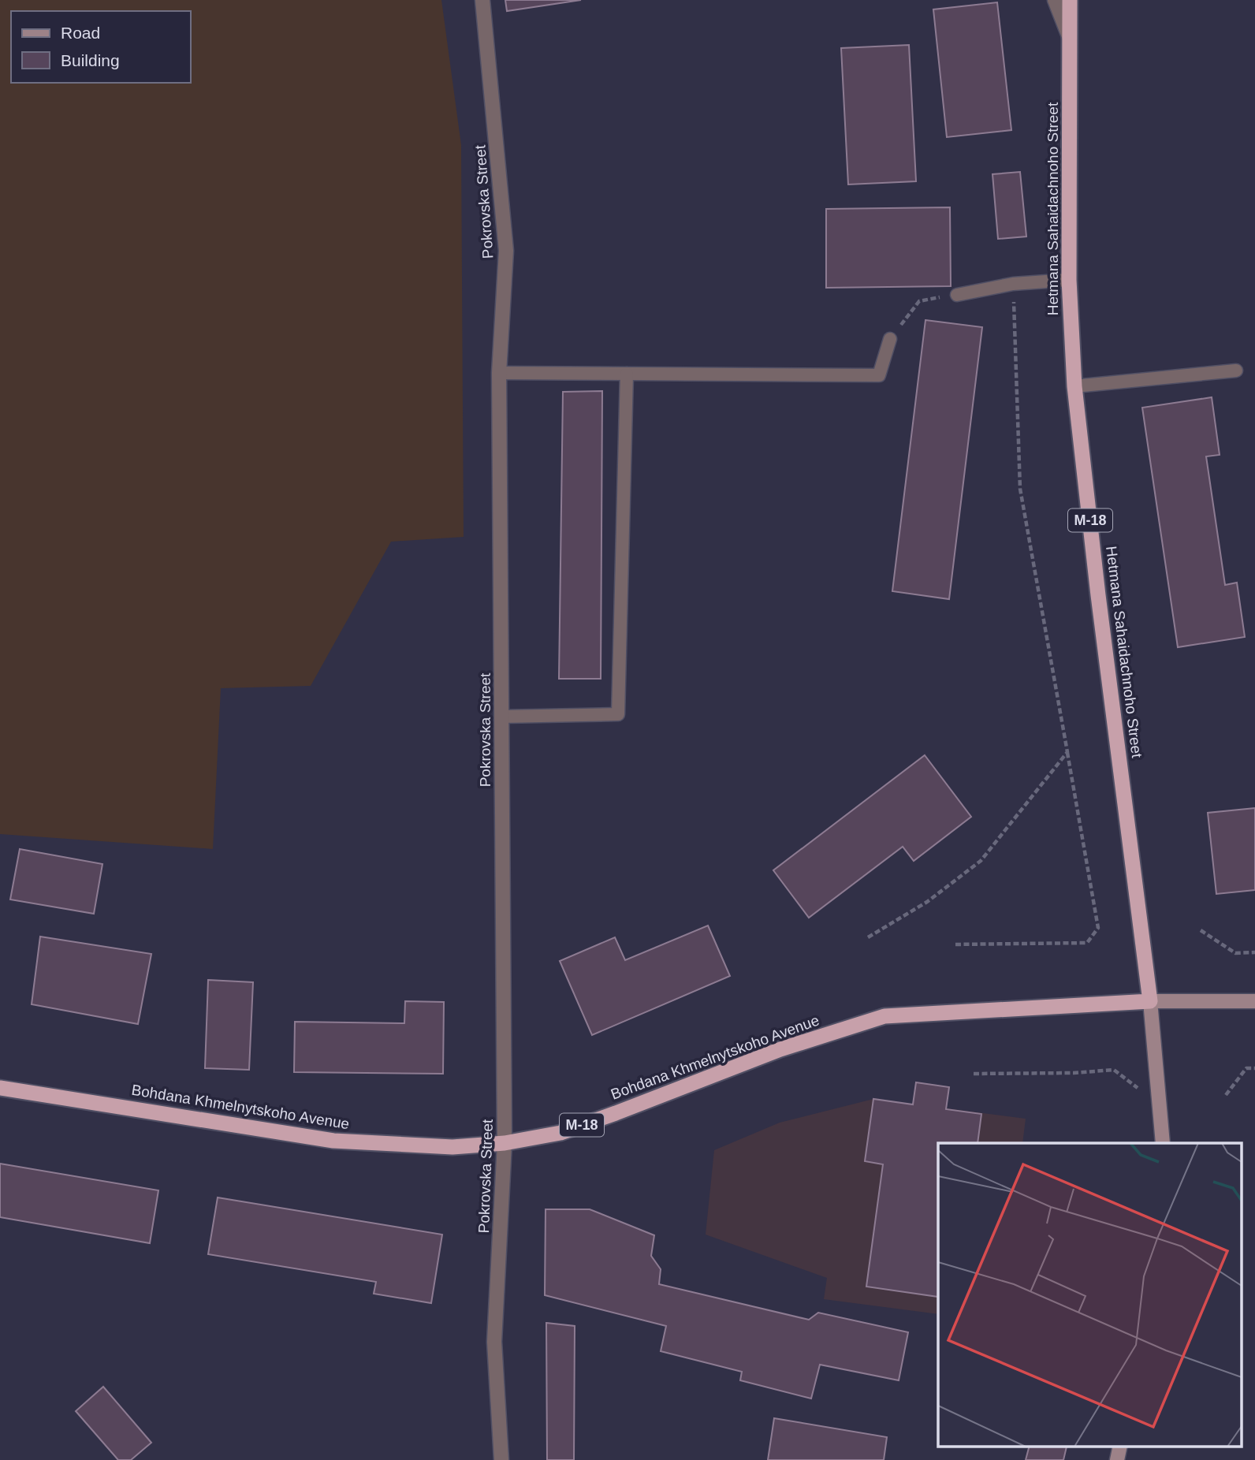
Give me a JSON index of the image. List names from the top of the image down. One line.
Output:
{"streets":{"highway":["Hetmana Sahaidachnoho Street","М-18","Bohdana Khmelnytskoho Avenue"],"street":["Pokrovska Street"]},"crossings":[["Pokrovska Street","Bohdana Khmelnytskoho Avenue"],["Hetmana Sahaidachnoho Street","М-18"],["Hetmana Sahaidachnoho Street","Bohdana Khmelnytskoho Avenue"]],"legend":["Road","Building"]}
